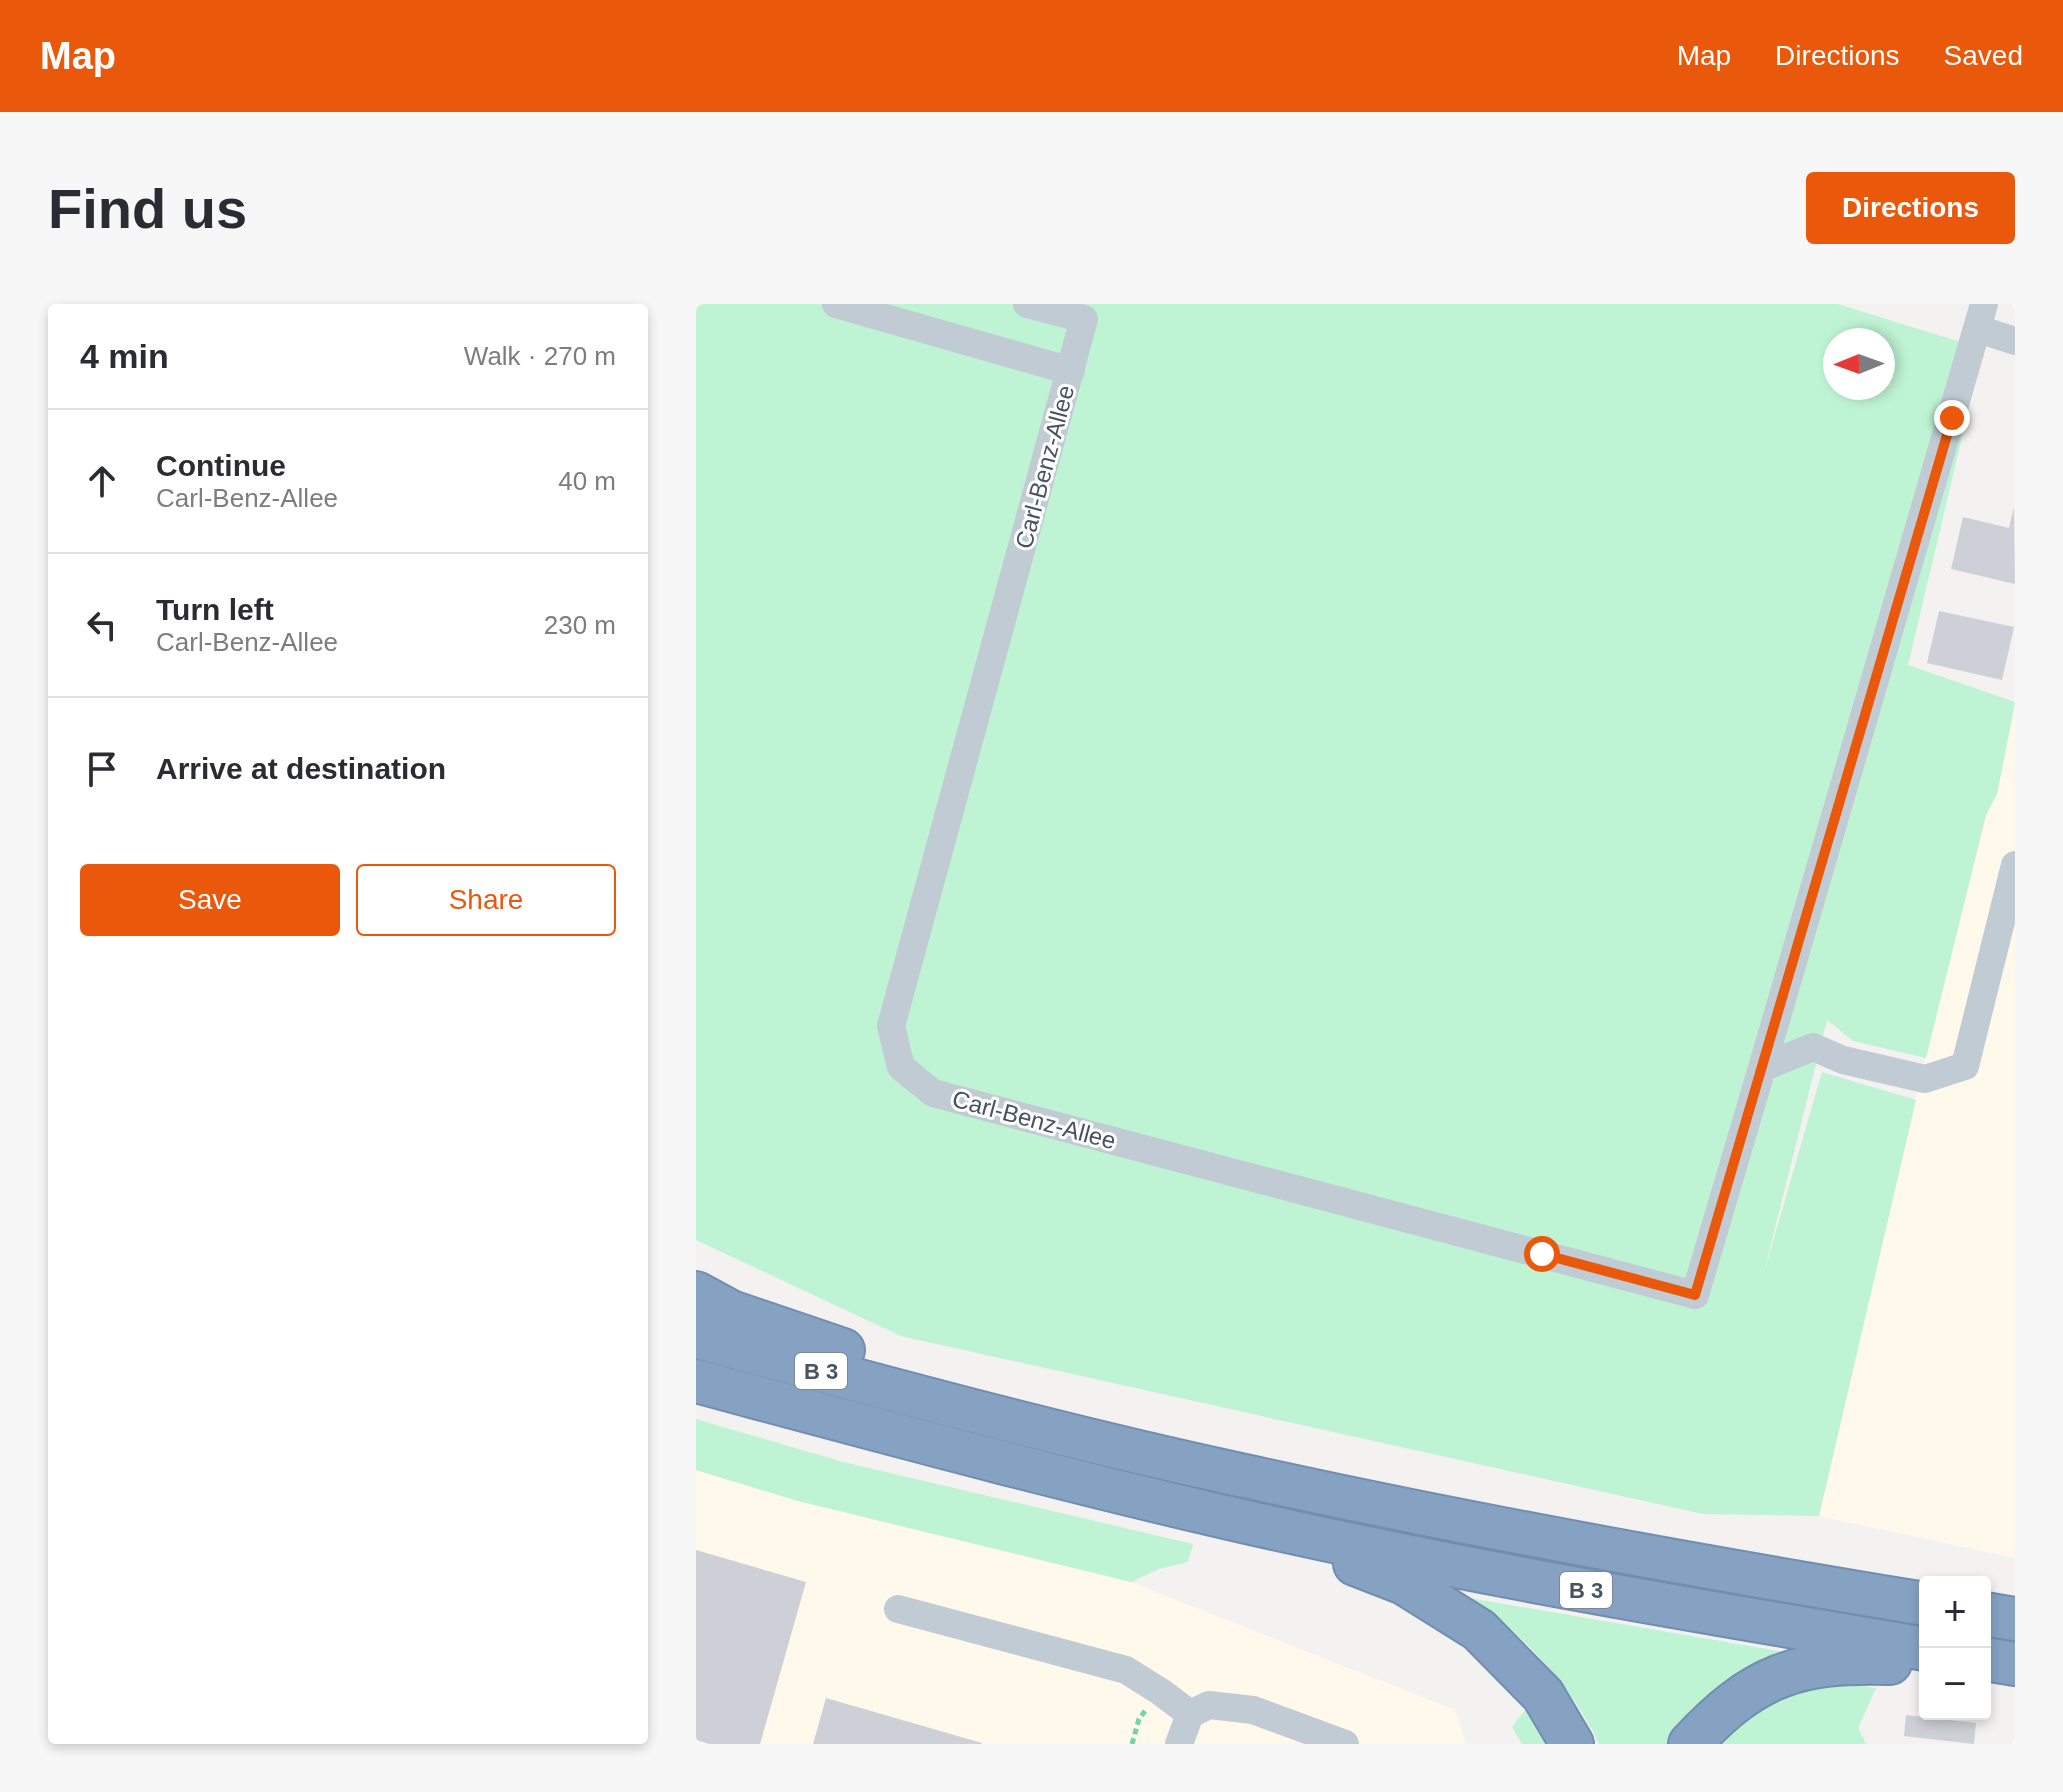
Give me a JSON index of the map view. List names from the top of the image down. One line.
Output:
{"streets":{"highway":["B 3"],"street":["Carl-Benz-Allee"]},"north":"left","page":{"header":"Map","nav":["Map","Directions","Saved"],"buttons":["Directions",["Save","Share"]],"title":"Find us","heading":["4 min","Walk · 270 m"],"list":[["Continue","Carl-Benz-Allee","40 m"],["Turn left","Carl-Benz-Allee","230 m"],"Arrive at destination"],"map_buttons":["+","−"]}}
